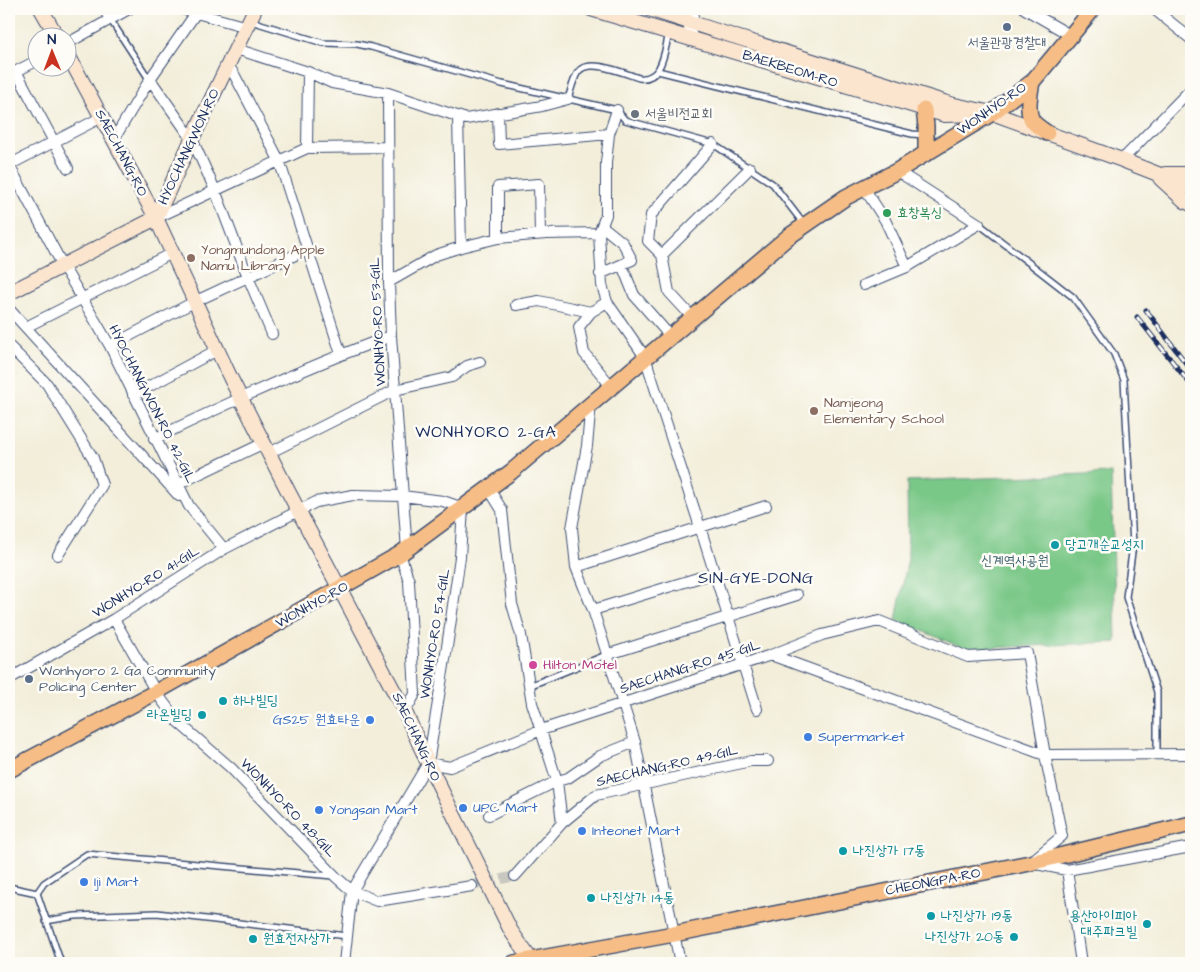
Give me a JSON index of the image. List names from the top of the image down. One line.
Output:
{"streets":{"main road":["BAEKBEOM-RO","WONHYO-RO","HYOCHANGWON-RO","SAECHANG-RO","CHEONGPA-RO"],"street":["WONHYO-RO 53-GIL","HYOCHANGWON-RO 42-GIL","WONHYO-RO 41-GIL","WONHYO-RO 54-GIL","SAECHANG-RO 45-GIL","SAECHANG-RO 49-GIL","WONHYO-RO 48-GIL"]},"crossings":[["BAEKBEOM-RO","WONHYO-RO"],["WONHYO-RO","SAECHANG-RO"],["WONHYO-RO","WONHYO-RO 53-GIL"],["WONHYO-RO","WONHYO-RO 54-GIL"],["WONHYO-RO","WONHYO-RO 48-GIL"],["HYOCHANGWON-RO","SAECHANG-RO"],["HYOCHANGWON-RO","HYOCHANGWON-RO 42-GIL"],["SAECHANG-RO","WONHYO-RO 53-GIL"],["SAECHANG-RO","WONHYO-RO 41-GIL"],["SAECHANG-RO","WONHYO-RO 54-GIL"],["SAECHANG-RO","SAECHANG-RO 45-GIL"],["SAECHANG-RO","CHEONGPA-RO"],["HYOCHANGWON-RO 42-GIL","WONHYO-RO 41-GIL"],["WONHYO-RO 54-GIL","SAECHANG-RO 45-GIL"]],"districts":["WONHYORO 2-GA","SIN-GYE-DONG"],"parks":["신계역사공원"],"places":["서울관광경찰대","서울비전교회","효창복싱","Yongmundong Apple Namu Library","Namjeong Elementary School","당고개순교성지","Hilton Motel","Wonhyoro 2 Ga Community Policing Center","하나빌딩","라온빌딩","GS25 원효타운","Supermarket","UPC Mart","Yongsan Mart","Inteonet Mart","나진상가 17동","Iji Mart","나진상가 14동","나진상가 19동","용산아이피아 대주파크빌","나진상가 20동","원효전자상가"],"north":"top"}
